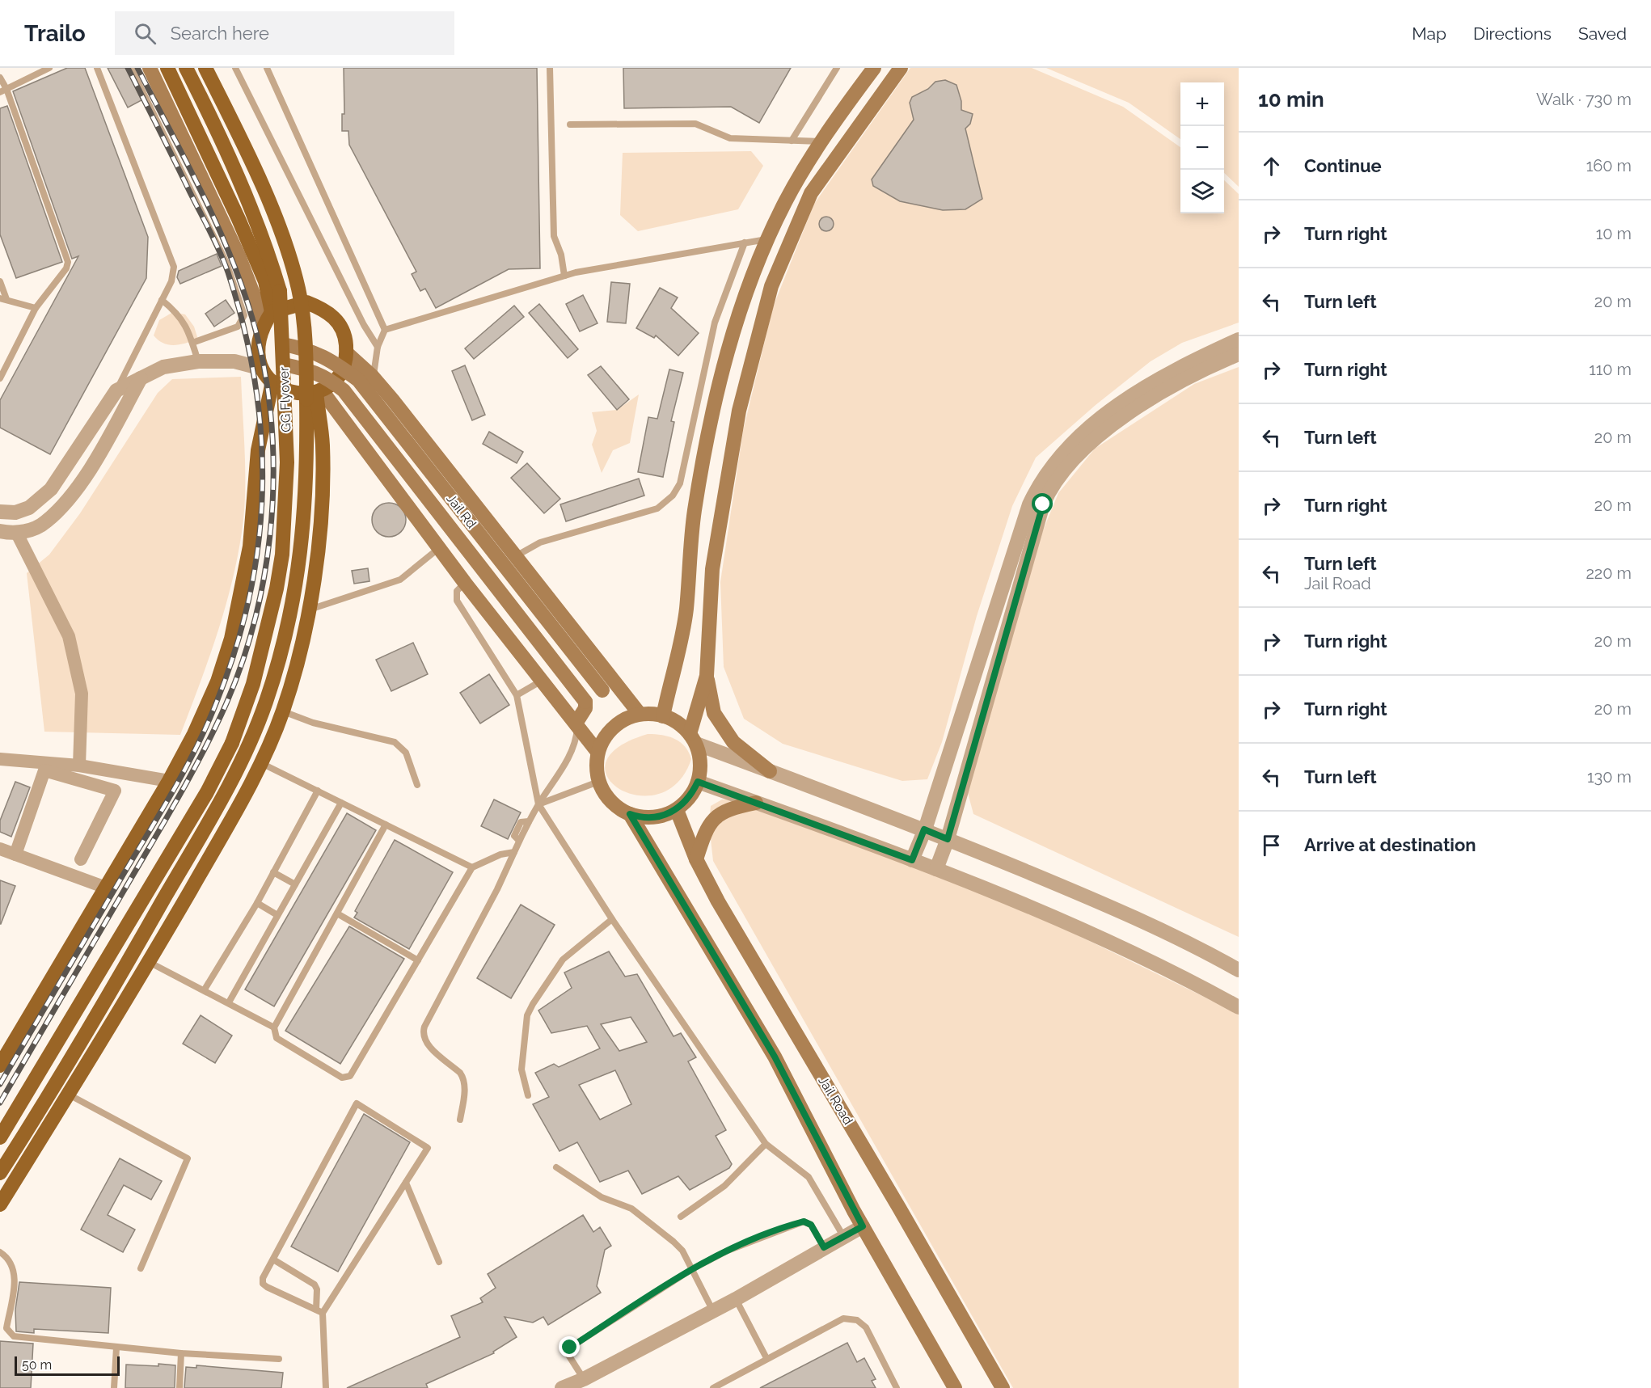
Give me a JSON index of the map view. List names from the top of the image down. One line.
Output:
{"streets":{"main road":["GG Flyover","Jail Rd","Jail Road"]},"crossings":[["GG Flyover","Jail Rd"]],"scale_bar":"50 m","page":{"header":"Trailo","search":"Search here","nav":["Map","Directions","Saved"],"heading":["10 min","Walk · 730 m"],"map_buttons":["+","−"],"list":[["Continue","160 m"],["Turn right","10 m"],["Turn left","20 m"],["Turn right","110 m"],["Turn left","20 m"],["Turn right","20 m"],["Turn left","Jail Road","220 m"],["Turn right","20 m"],["Turn right","20 m"],["Turn left","130 m"],"Arrive at destination"],"scale":"50 m"}}
